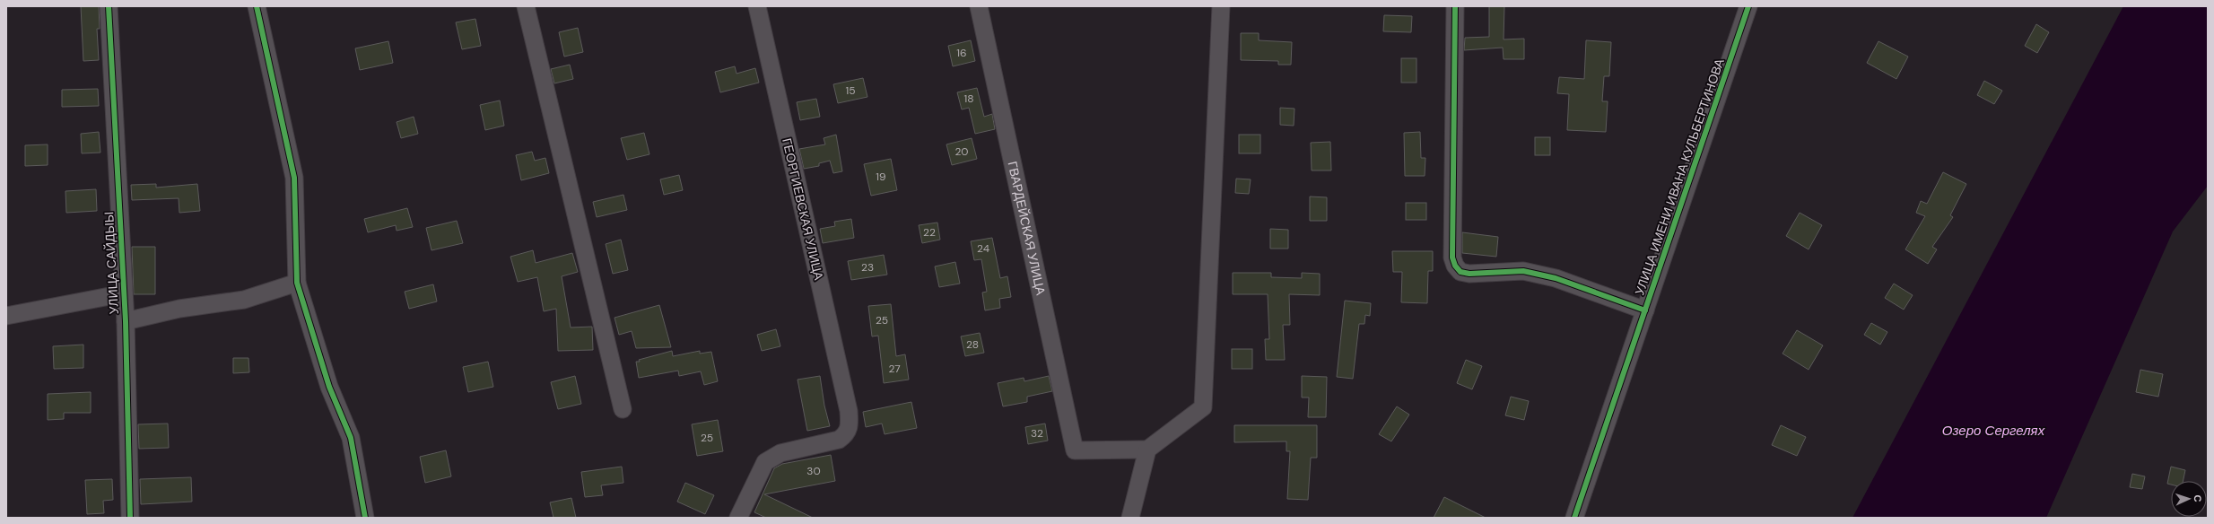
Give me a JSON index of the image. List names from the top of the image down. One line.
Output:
{"streets":{"street":["УЛИЦА ИМЕНИ ИВАНА КУЛЬБЕРТИНОВА","ГЕОРГИЕВСКАЯ УЛИЦА","ГВАРДЕЙСКАЯ УЛИЦА","УЛИЦА САЙДЫЫ"]},"water":["Озеро Сергелях"],"house_numbers":["16","15","18","20","19","22","24","23","25","28","27","32","25","30"],"north":"right"}
